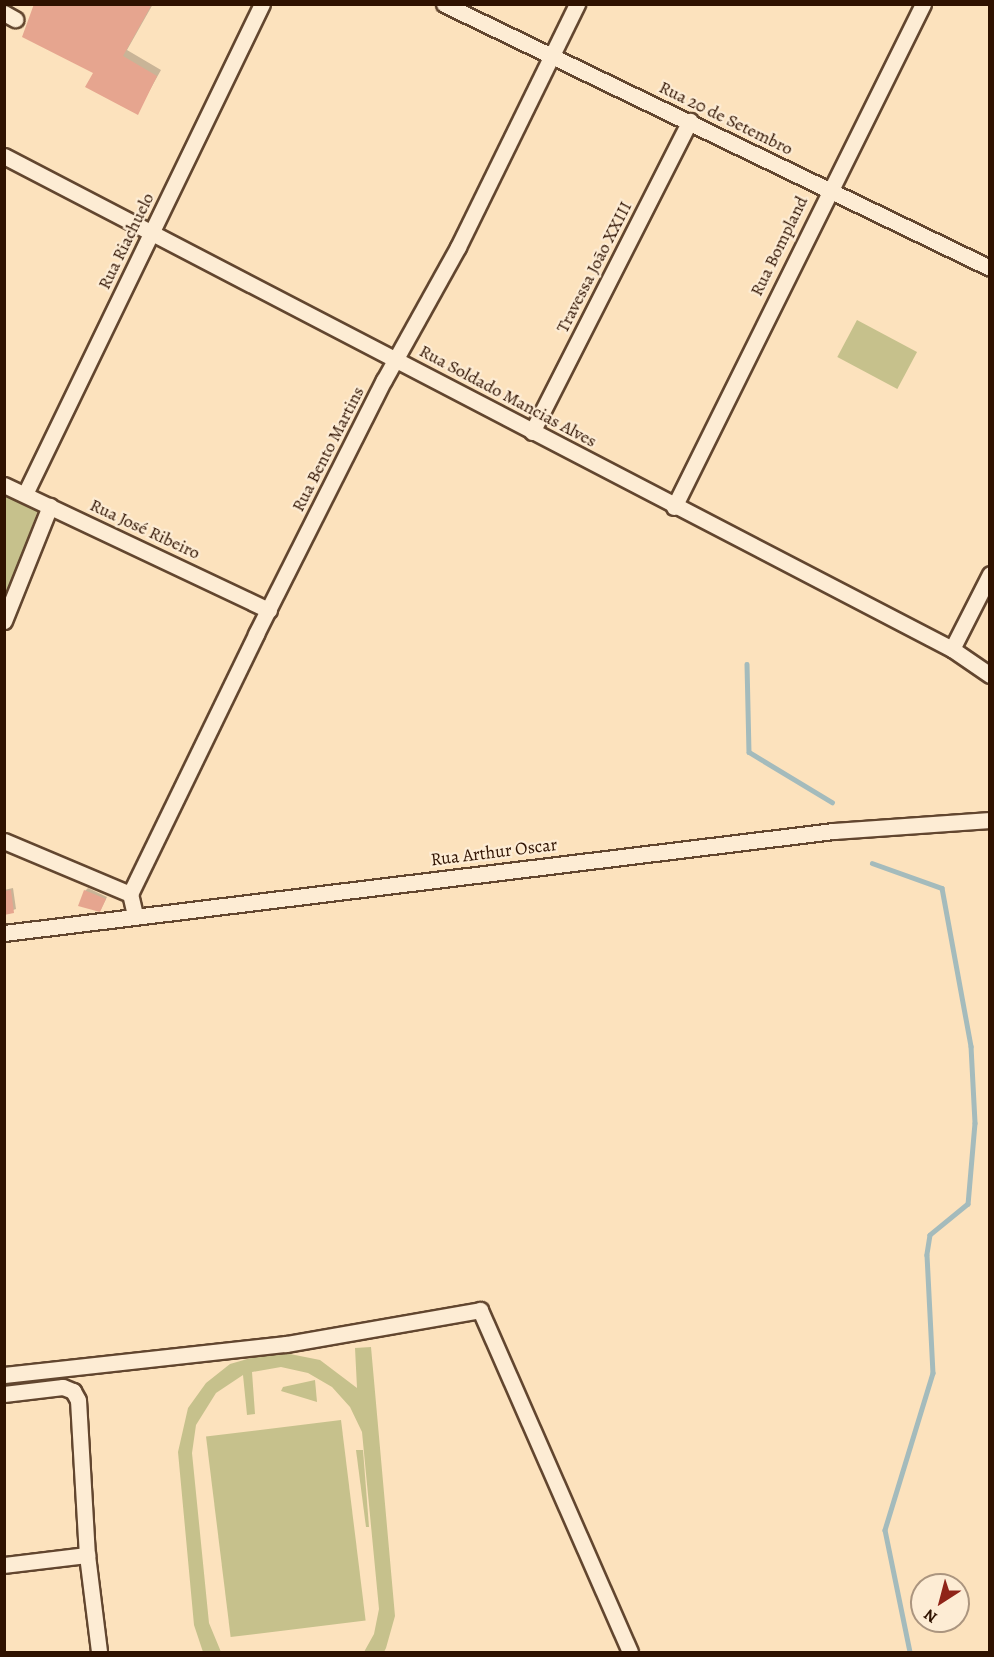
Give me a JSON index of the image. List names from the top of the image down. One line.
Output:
{"streets":{"street":["Rua 20 de Setembro","Rua Riachuelo","Rua Bompland","Travessa João XXIII","Rua Soldado Mancias Alves","Rua Bento Martins","Rua José Ribeiro","Rua Arthur Oscar"]},"crossings":[["Rua 20 de Setembro","Rua Bompland"],["Rua 20 de Setembro","Travessa João XXIII"],["Rua 20 de Setembro","Rua Bento Martins"],["Rua Riachuelo","Rua Soldado Mancias Alves"],["Rua Riachuelo","Rua José Ribeiro"],["Rua Bompland","Rua Soldado Mancias Alves"],["Travessa João XXIII","Rua Soldado Mancias Alves"],["Rua Soldado Mancias Alves","Rua Bento Martins"],["Rua Bento Martins","Rua José Ribeiro"]],"north":"bottom left"}
